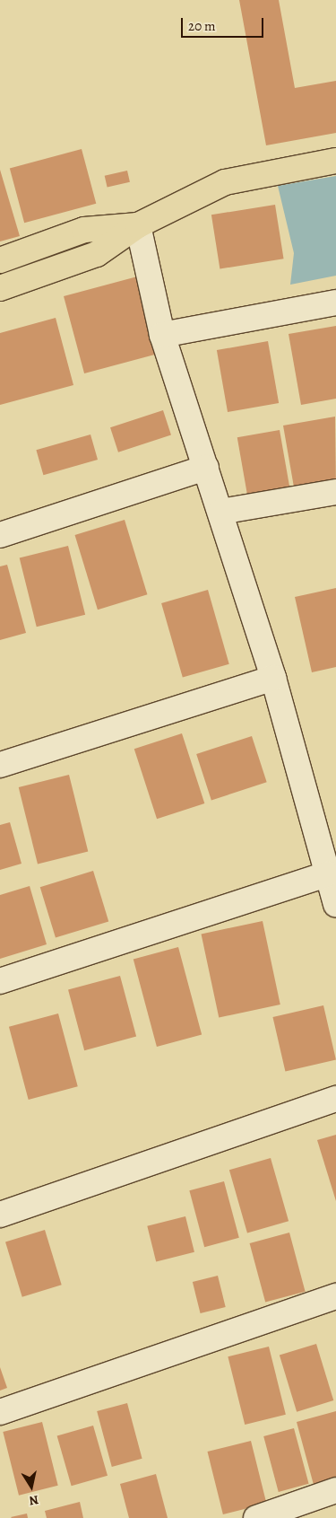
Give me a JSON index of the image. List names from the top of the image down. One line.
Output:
{"scale_bar":"20 m","north":"bottom"}
